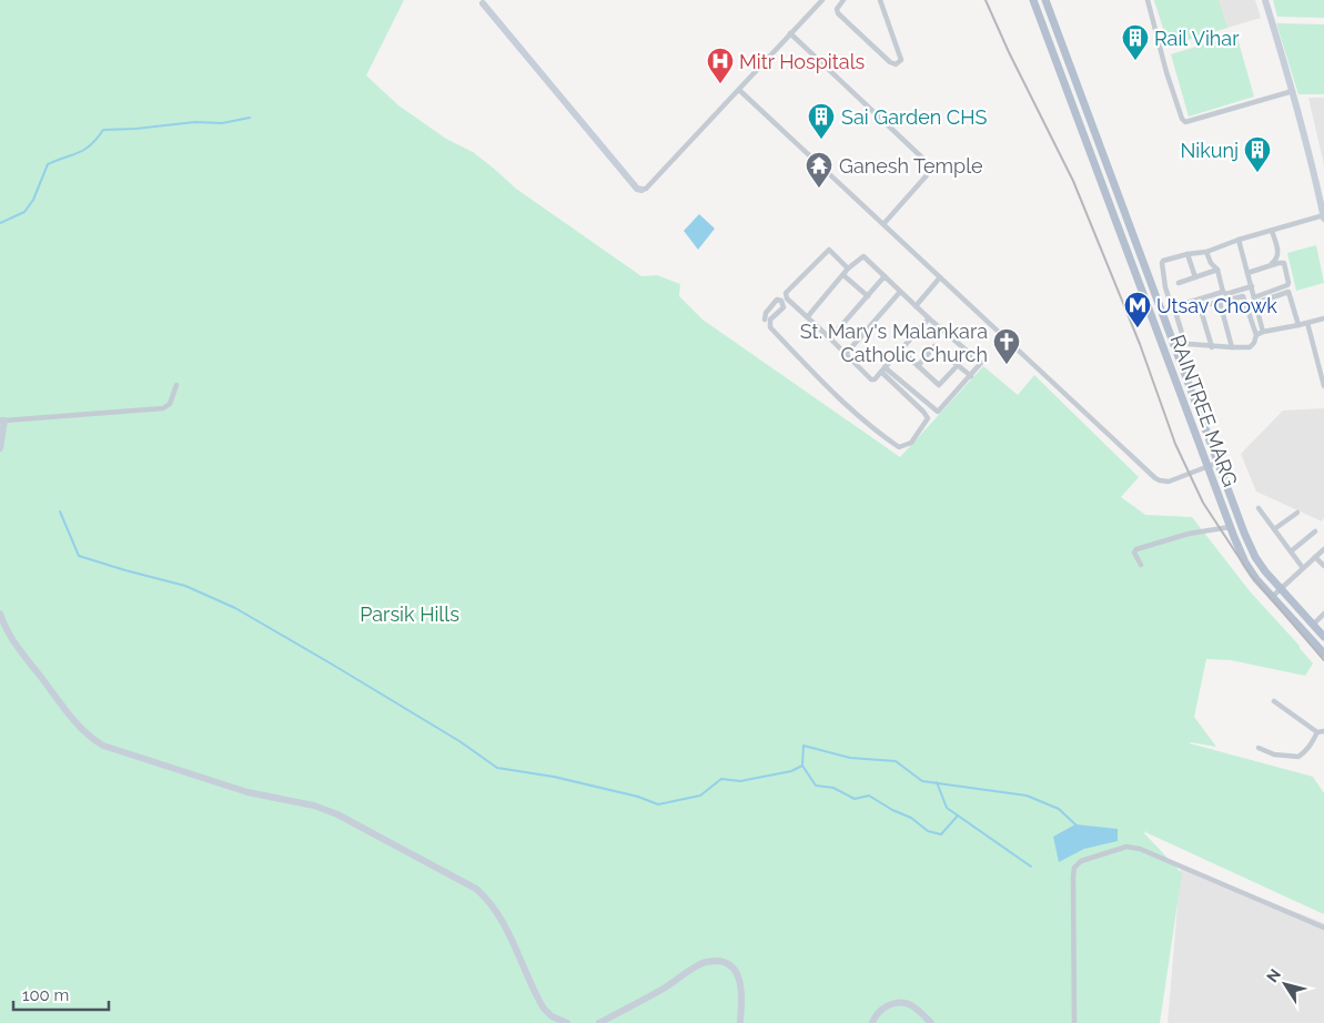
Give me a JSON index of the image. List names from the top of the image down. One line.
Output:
{"streets":{"main road":["RAINTREE MARG"]},"parks":["Parsik Hills"],"places":{"building":["Rail Vihar","Sai Garden CHS","Nikunj"],"hospital":["Mitr Hospitals"],"temple":["Ganesh Temple"],"metro station":["Utsav Chowk"],"church":["St. Mary's Malankara Catholic Church"]},"scale_bar":"100 m","north":"top left"}
